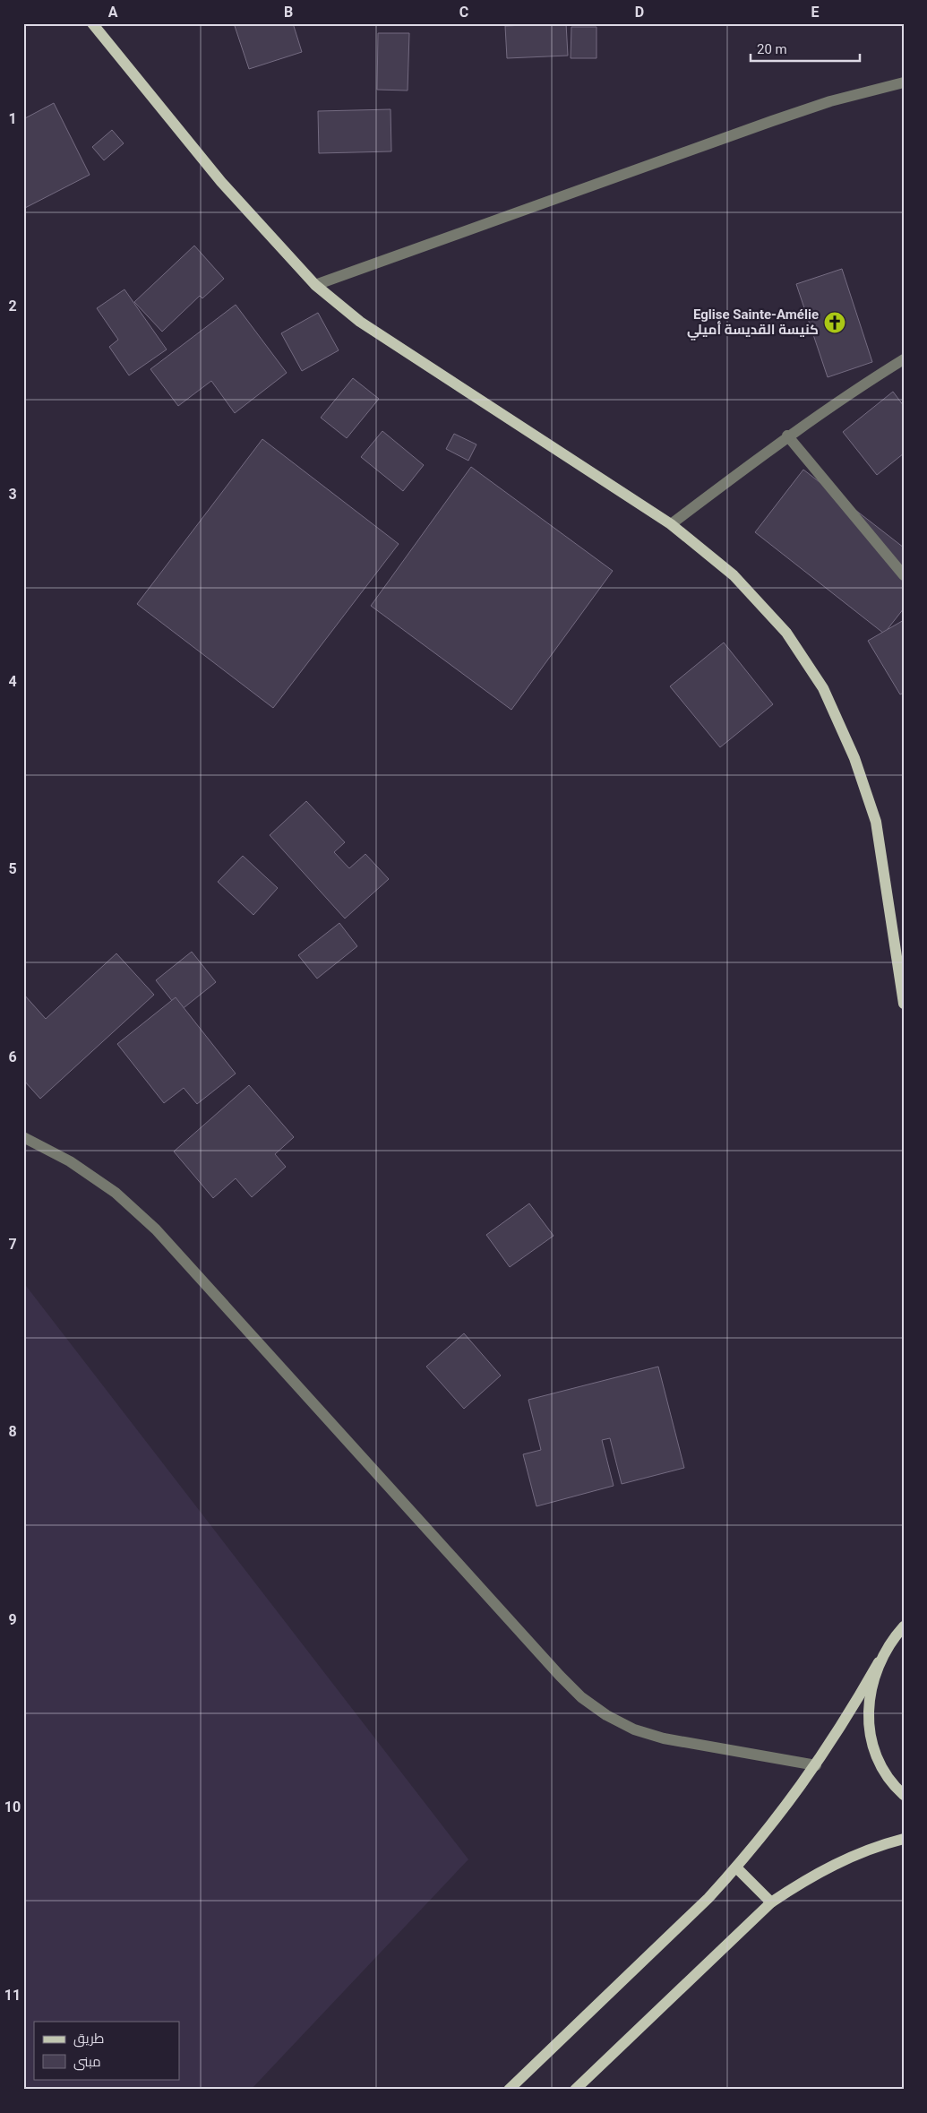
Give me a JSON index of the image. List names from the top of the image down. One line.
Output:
{"places":{"church":["Eglise Sainte-Amélie كنيسة القديسة أميلي"]},"legend":["طريق","مبنى"],"scale_bar":"20 m","grid":{"columns":["A","B","C","D","E"],"rows":["1","2","3","4","5","6","7","8","9","10","11"]}}
